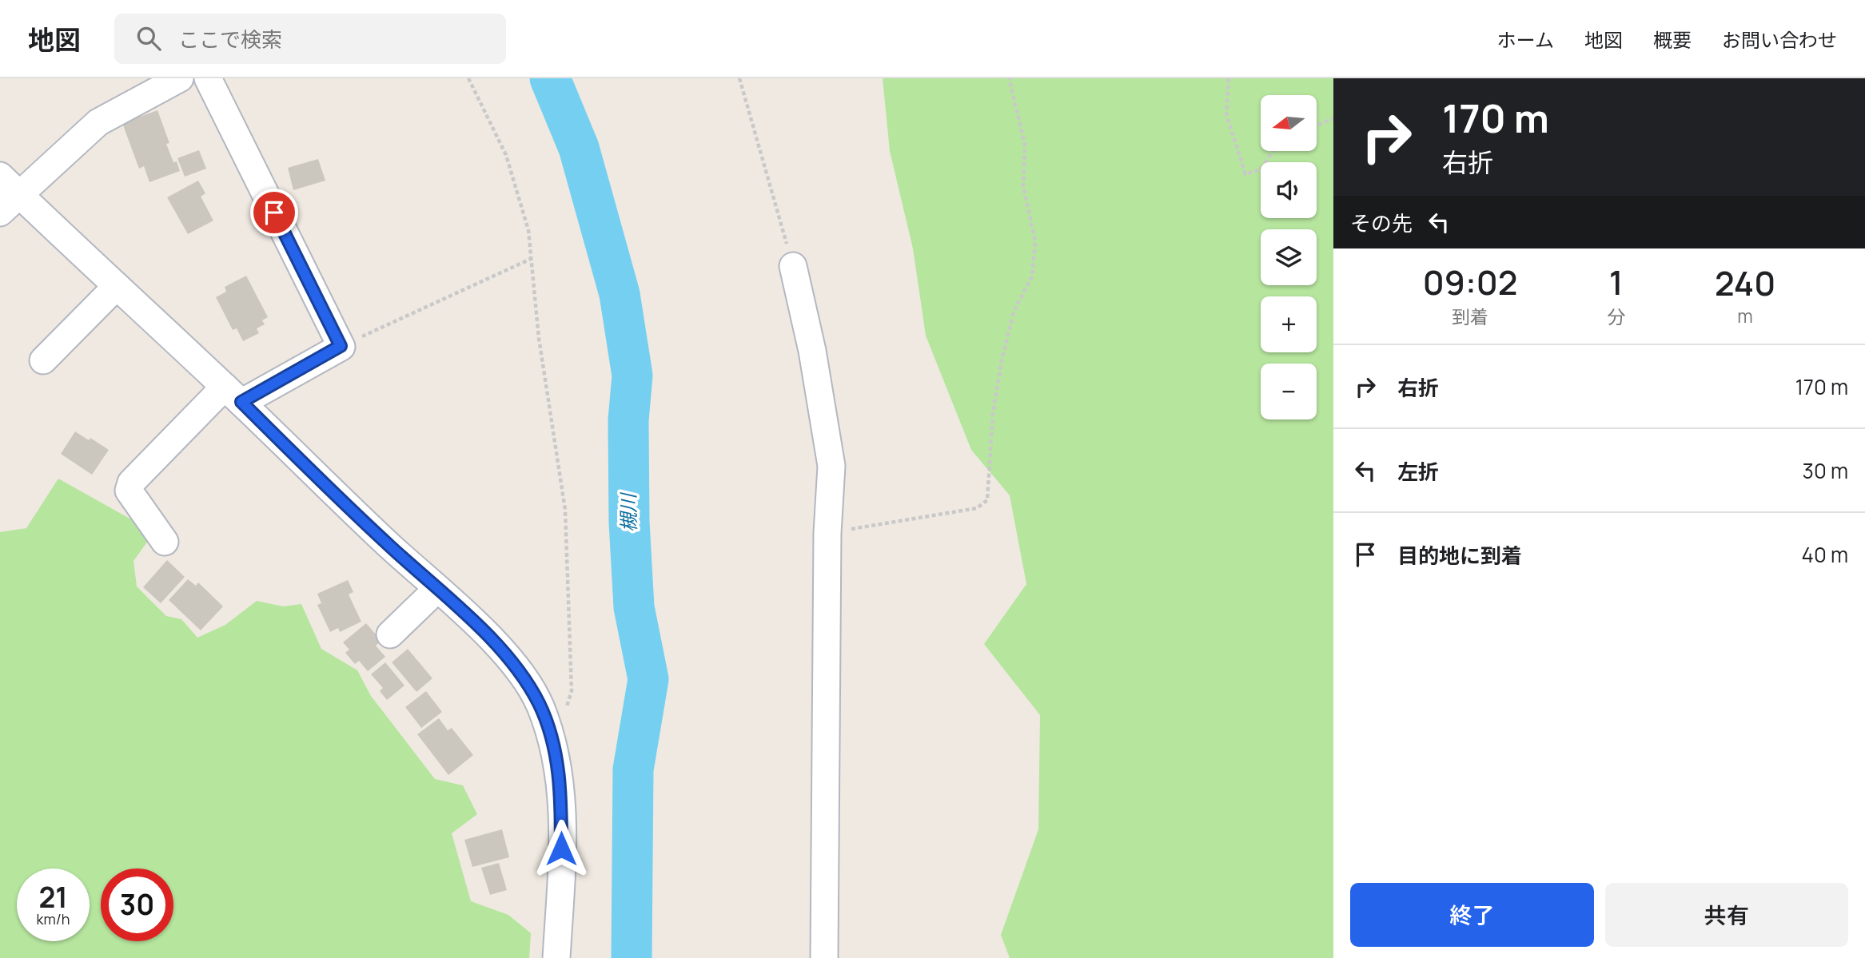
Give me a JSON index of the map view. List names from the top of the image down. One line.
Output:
{"water":["槻川"],"north":"left","page":{"header":"地図","search":"ここで検索","nav":["ホーム","地図","概要","お問い合わせ"],"turn":["170 m","右折"],"map_buttons":["+","−"],"then":"その先","eta":["09:02","到着","1","分","240","m"],"list":[{"name":"右折","value":"170 m"},{"name":"左折","value":"30 m"},{"name":"目的地に到着","value":"40 m"}],"speed":"21 km/h","limit":"30","buttons":["終了","共有"]}}
